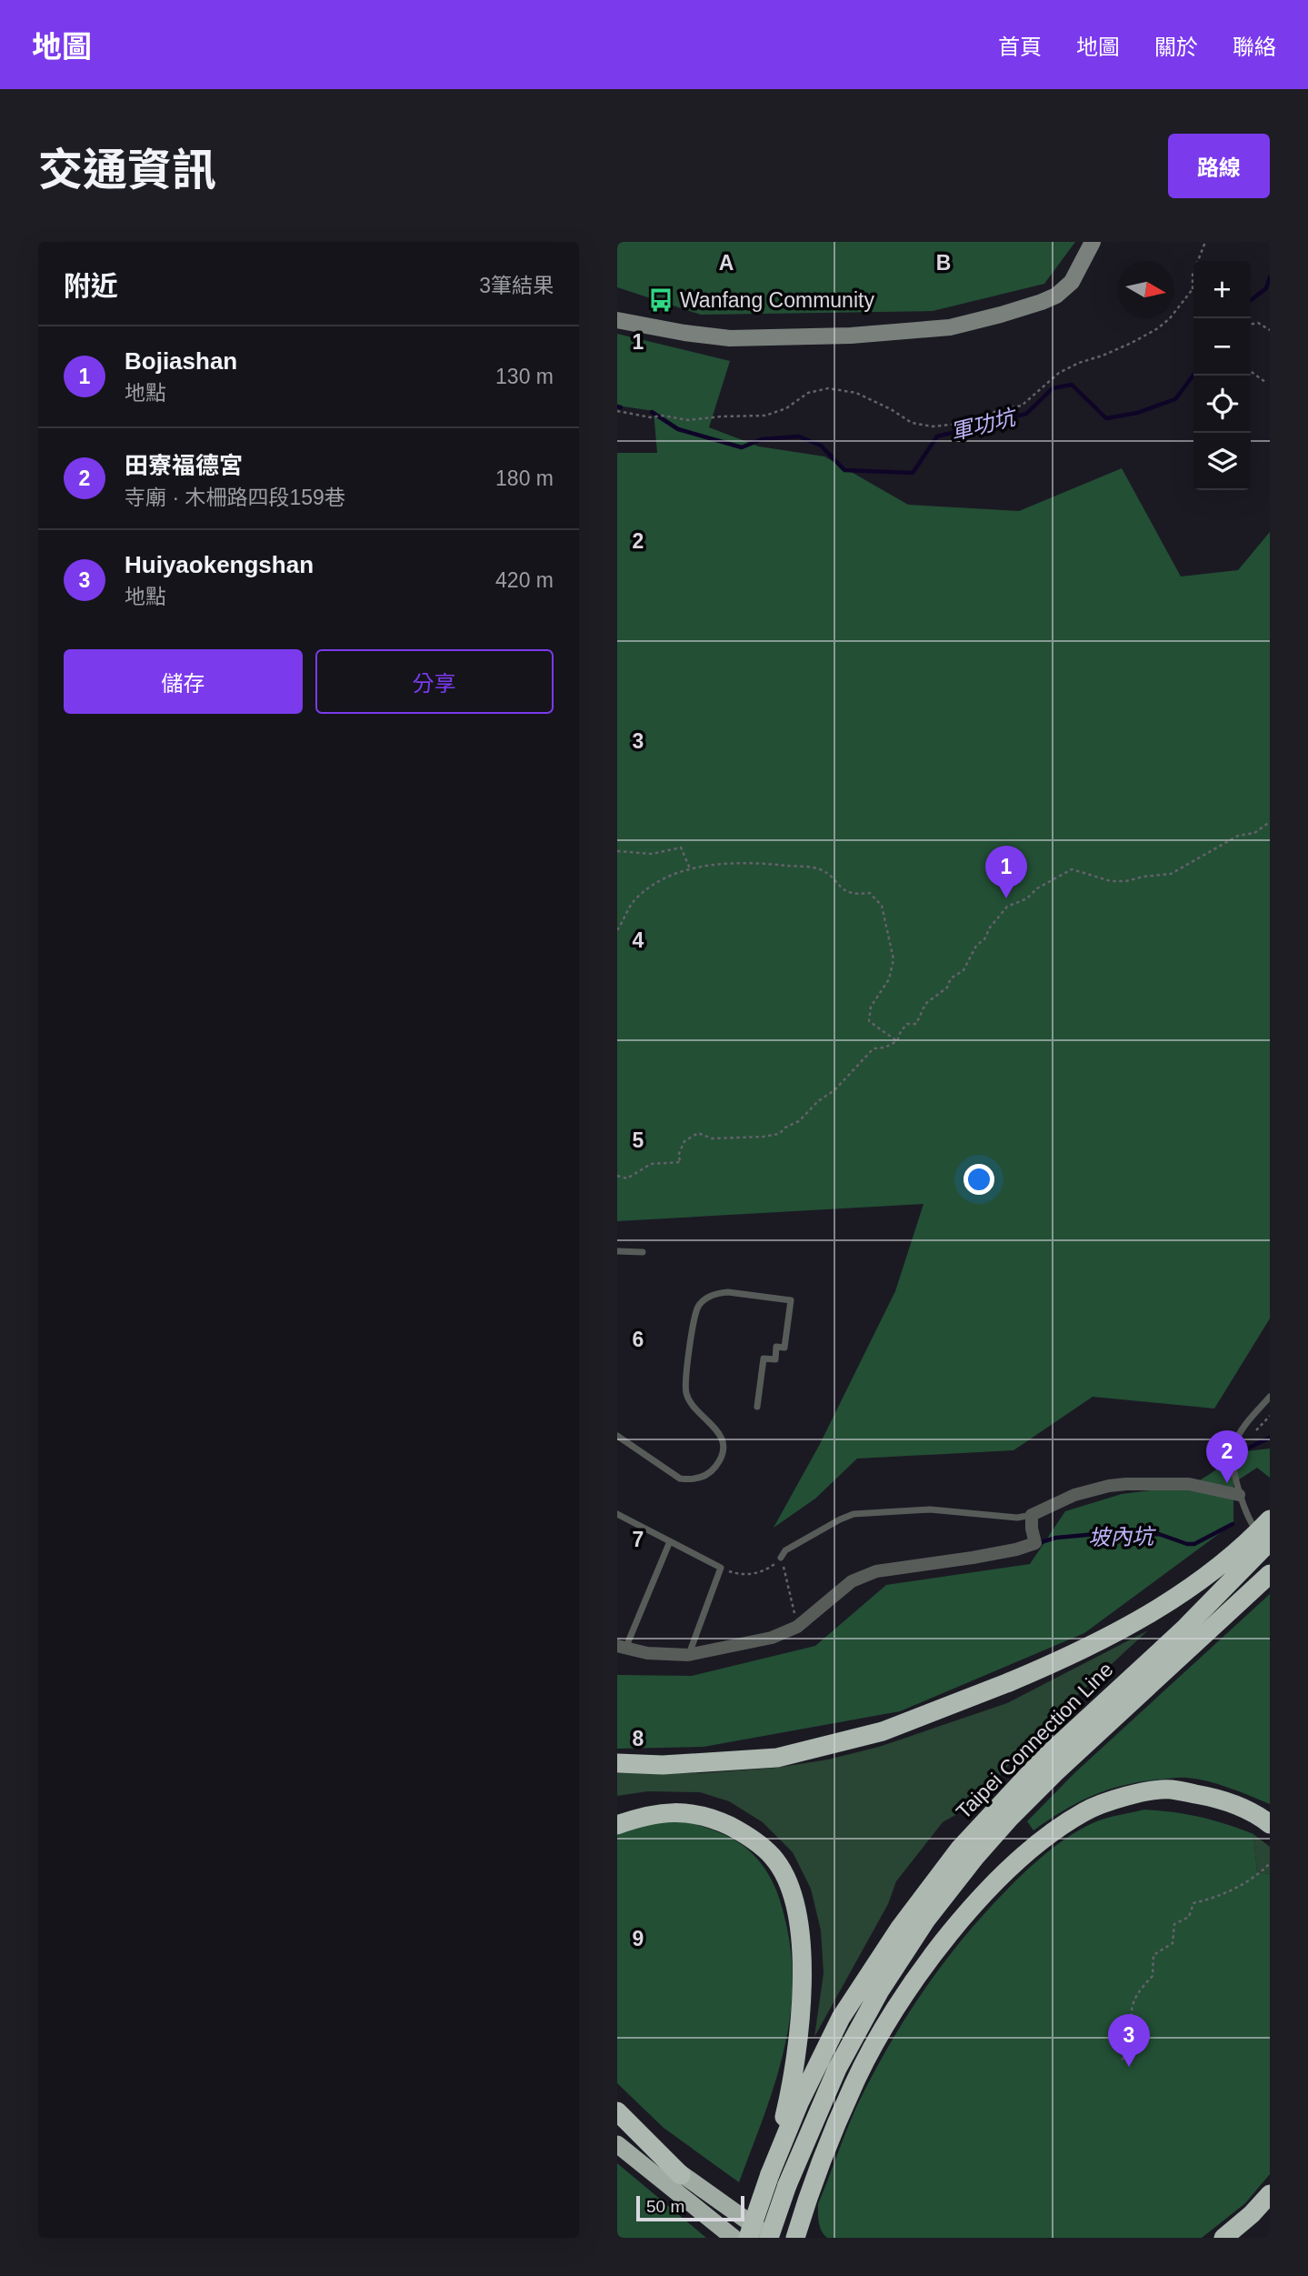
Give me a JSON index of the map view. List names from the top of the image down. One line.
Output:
{"streets":{"highway":["Taipei Connection Line"]},"water":["軍功坑","坡內坑"],"places":{"bus stop":["Wanfang Community"]},"scale_bar":"50 m","north":"right","page":{"header":"地圖","nav":["首頁","地圖","關於","聯絡"],"title":"交通資訊","buttons":["路線",["儲存","分享"]],"heading":["附近","3筆結果"],"map_buttons":["+","−"],"list":[{"mark":"1","name":"Bojiashan","note":"地點","value":"130 m"},{"mark":"2","name":"田寮福德宮","note":"寺廟 · 木柵路四段159巷","value":"180 m"},{"mark":"3","name":"Huiyaokengshan","note":"地點","value":"420 m"}],"pins":["1","2","3"],"scale":"50 m"},"grid":{"columns":["A","B"],"rows":["1","2","3","4","5","6","7","8","9"]}}
